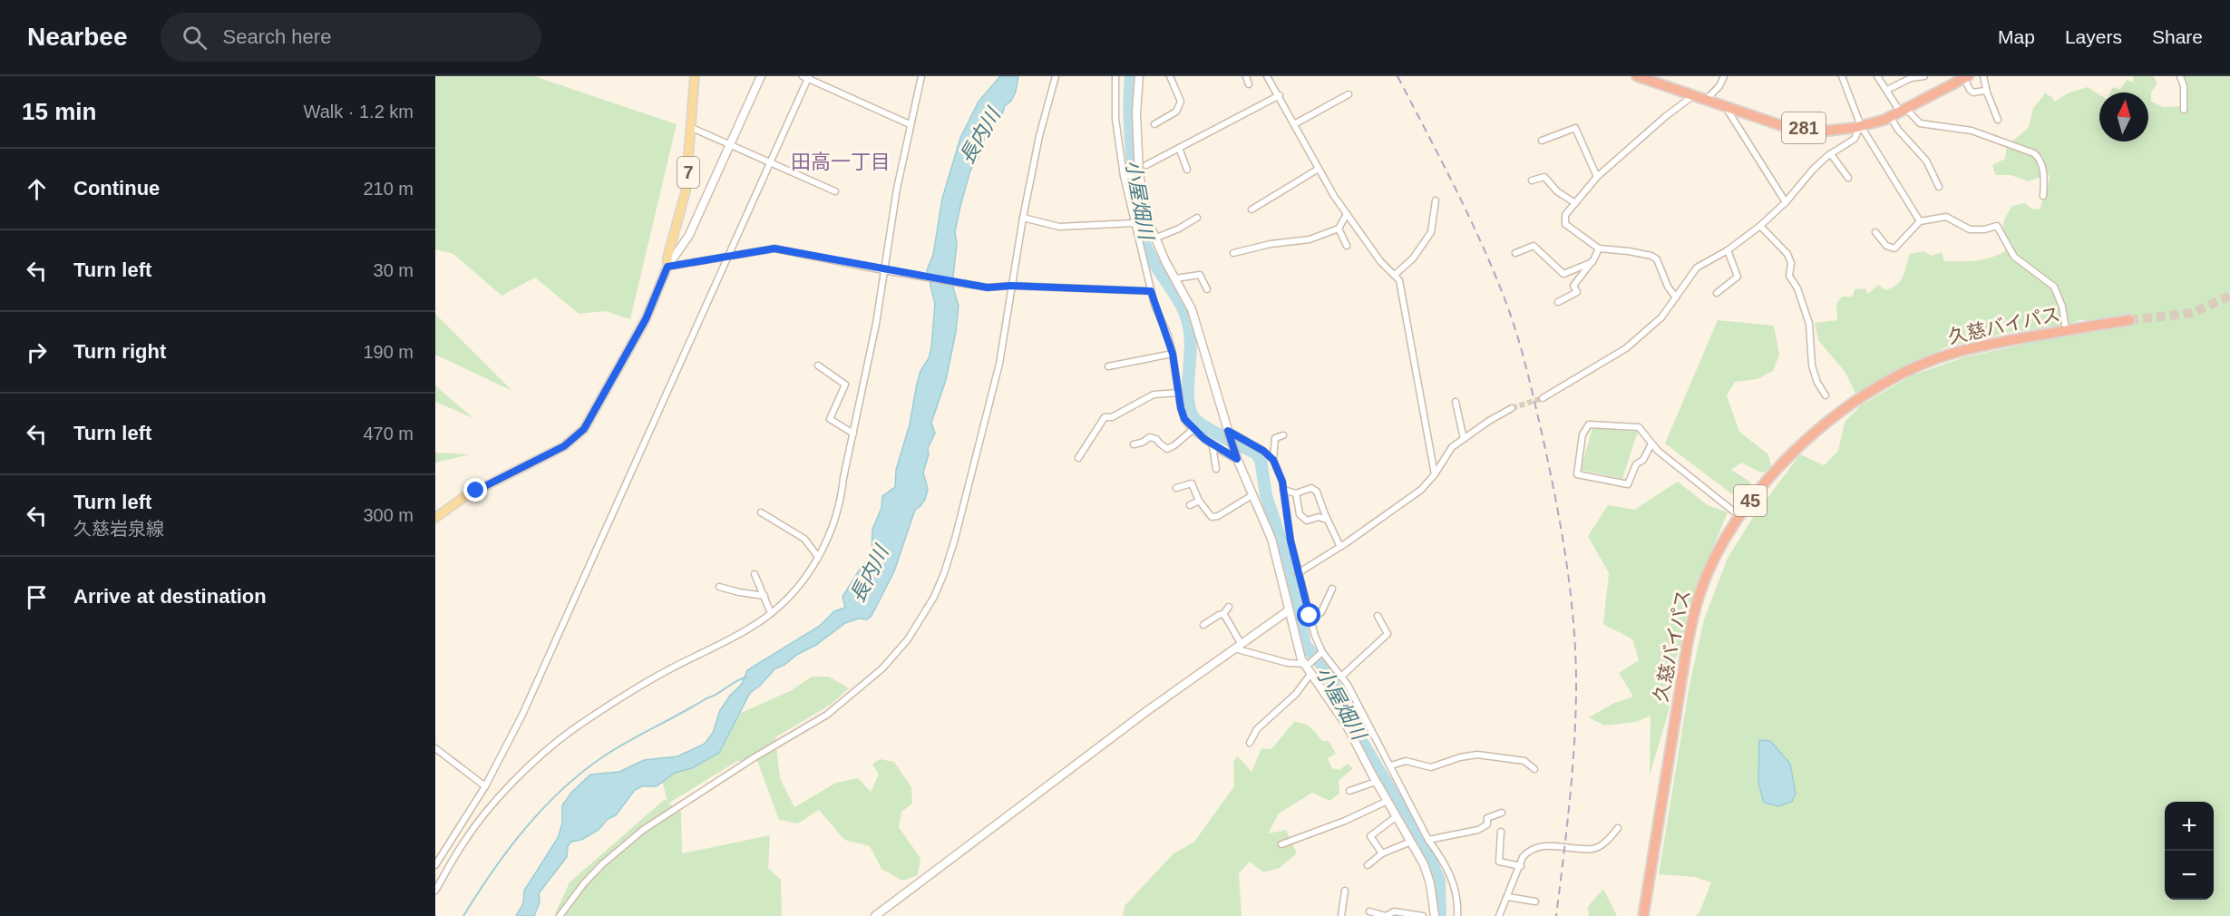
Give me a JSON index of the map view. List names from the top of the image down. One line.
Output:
{"streets":{"highway":["281","久慈バイパス","45"],"main road":["7"]},"districts":["田高一丁目"],"water":["長内川","小屋畑川"],"north":"top","page":{"header":"Nearbee","search":"Search here","nav":["Map","Layers","Share"],"heading":["15 min","Walk · 1.2 km"],"list":[["Continue","210 m"],["Turn left","30 m"],["Turn right","190 m"],["Turn left","470 m"],["Turn left","久慈岩泉線","300 m"],"Arrive at destination"],"map_buttons":["+","−"]}}
